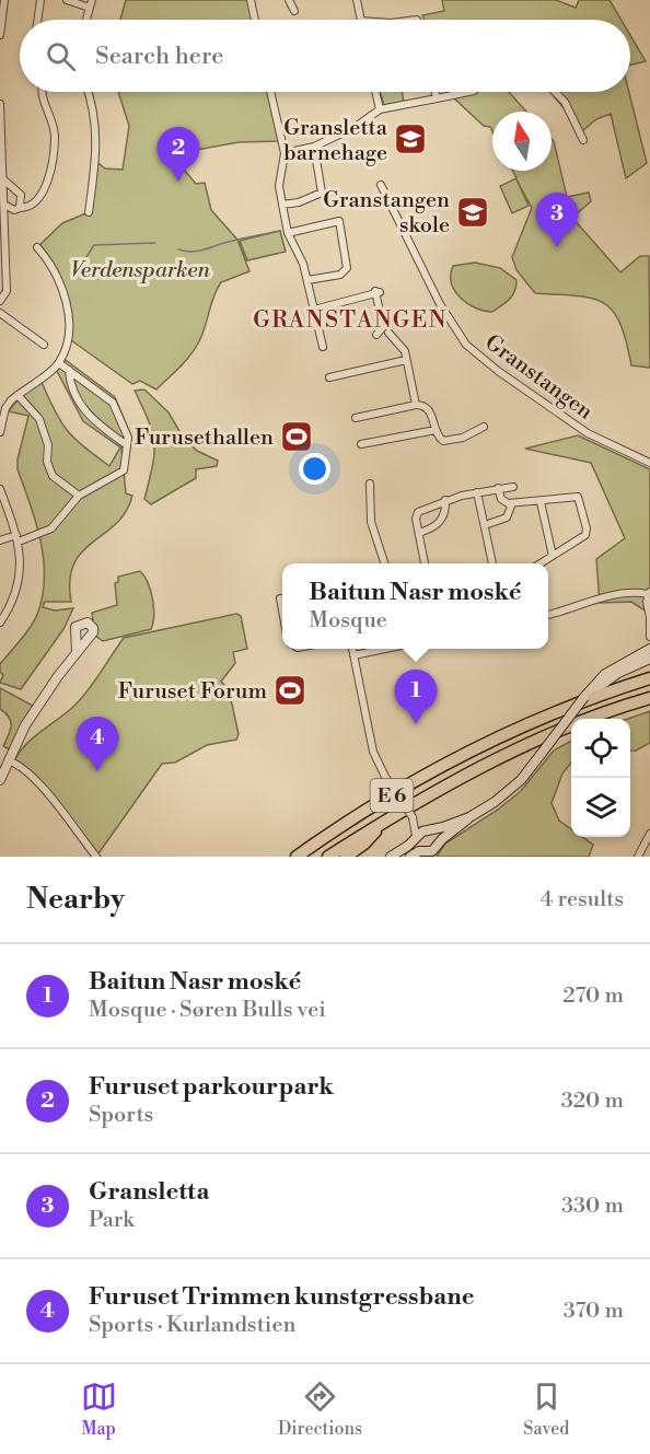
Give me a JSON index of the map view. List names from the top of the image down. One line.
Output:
{"streets":{"highway":["E 6"],"street":["Granstangen"]},"districts":["GRANSTANGEN"],"parks":["Verdensparken"],"places":{"school or university":["Gransletta barnehage","Granstangen skole"],"sports":["Furusethallen","Furuset Forum"]},"north":"top","page":{"search":"Search here","pins":["2","3","1","4"],"popup":["Baitun Nasr moské","Mosque"],"heading":["Nearby","4 results"],"list":[{"mark":"1","name":"Baitun Nasr moské","note":"Mosque · Søren Bulls vei","value":"270 m"},{"mark":"2","name":"Furuset parkourpark","note":"Sports","value":"320 m"},{"mark":"3","name":"Gransletta","note":"Park","value":"330 m"},{"mark":"4","name":"Furuset Trimmen kunstgressbane","note":"Sports · Kurlandstien","value":"370 m"}],"nav":["Map","Directions","Saved"]}}
